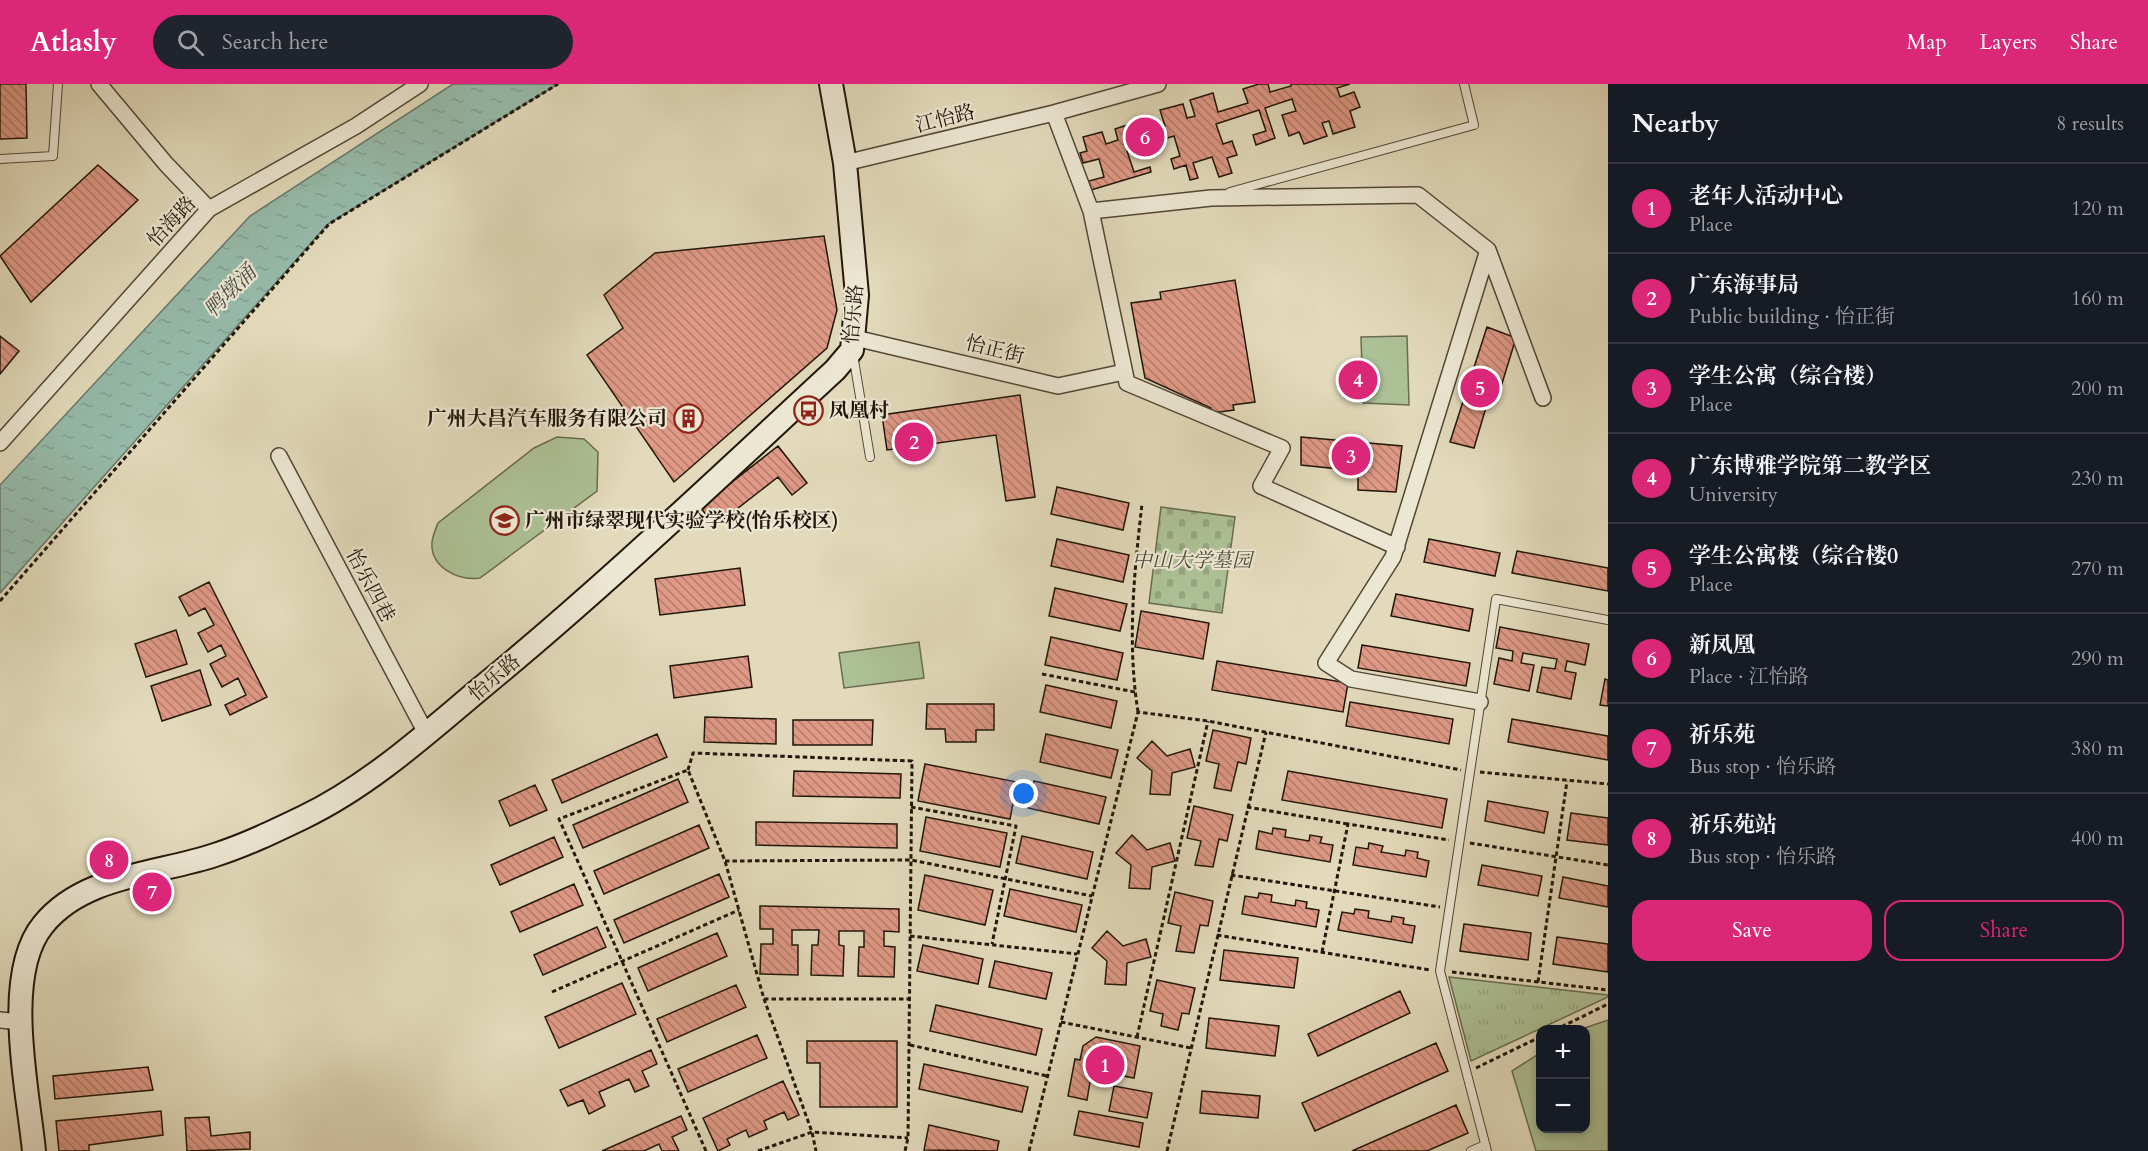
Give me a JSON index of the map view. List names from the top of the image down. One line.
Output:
{"streets":{"street":["江怡路","怡海路","怡乐路","怡正街","怡乐四巷"]},"crossings":[["江怡路","怡乐路"],["怡乐路","怡正街"],["怡乐路","怡乐四巷"]],"water":["鸭墩涌"],"parks":["中山大学墓园"],"places":{"bus stop":["凤凰村"],"building":["广州大昌汽车服务有限公司"],"school or university":["广州市绿翠现代实验学校(怡乐校区)"]},"page":{"header":"Atlasly","search":"Search here","nav":["Map","Layers","Share"],"heading":["Nearby","8 results"],"pins":["6","4","5","2","3","8","7","1"],"list":[{"mark":"1","name":"老年人活动中心","note":"Place","value":"120 m"},{"mark":"2","name":"广东海事局","note":"Public building · 怡正街","value":"160 m"},{"mark":"3","name":"学生公寓（综合楼）","note":"Place","value":"200 m"},{"mark":"4","name":"广东博雅学院第二教学区","note":"University","value":"230 m"},{"mark":"5","name":"学生公寓楼（综合楼0","note":"Place","value":"270 m"},{"mark":"6","name":"新凤凰","note":"Place · 江怡路","value":"290 m"},{"mark":"7","name":"祈乐苑","note":"Bus stop · 怡乐路","value":"380 m"},{"mark":"8","name":"祈乐苑站","note":"Bus stop · 怡乐路","value":"400 m"}],"buttons":["Save","Share"],"map_buttons":["+","−"]}}
